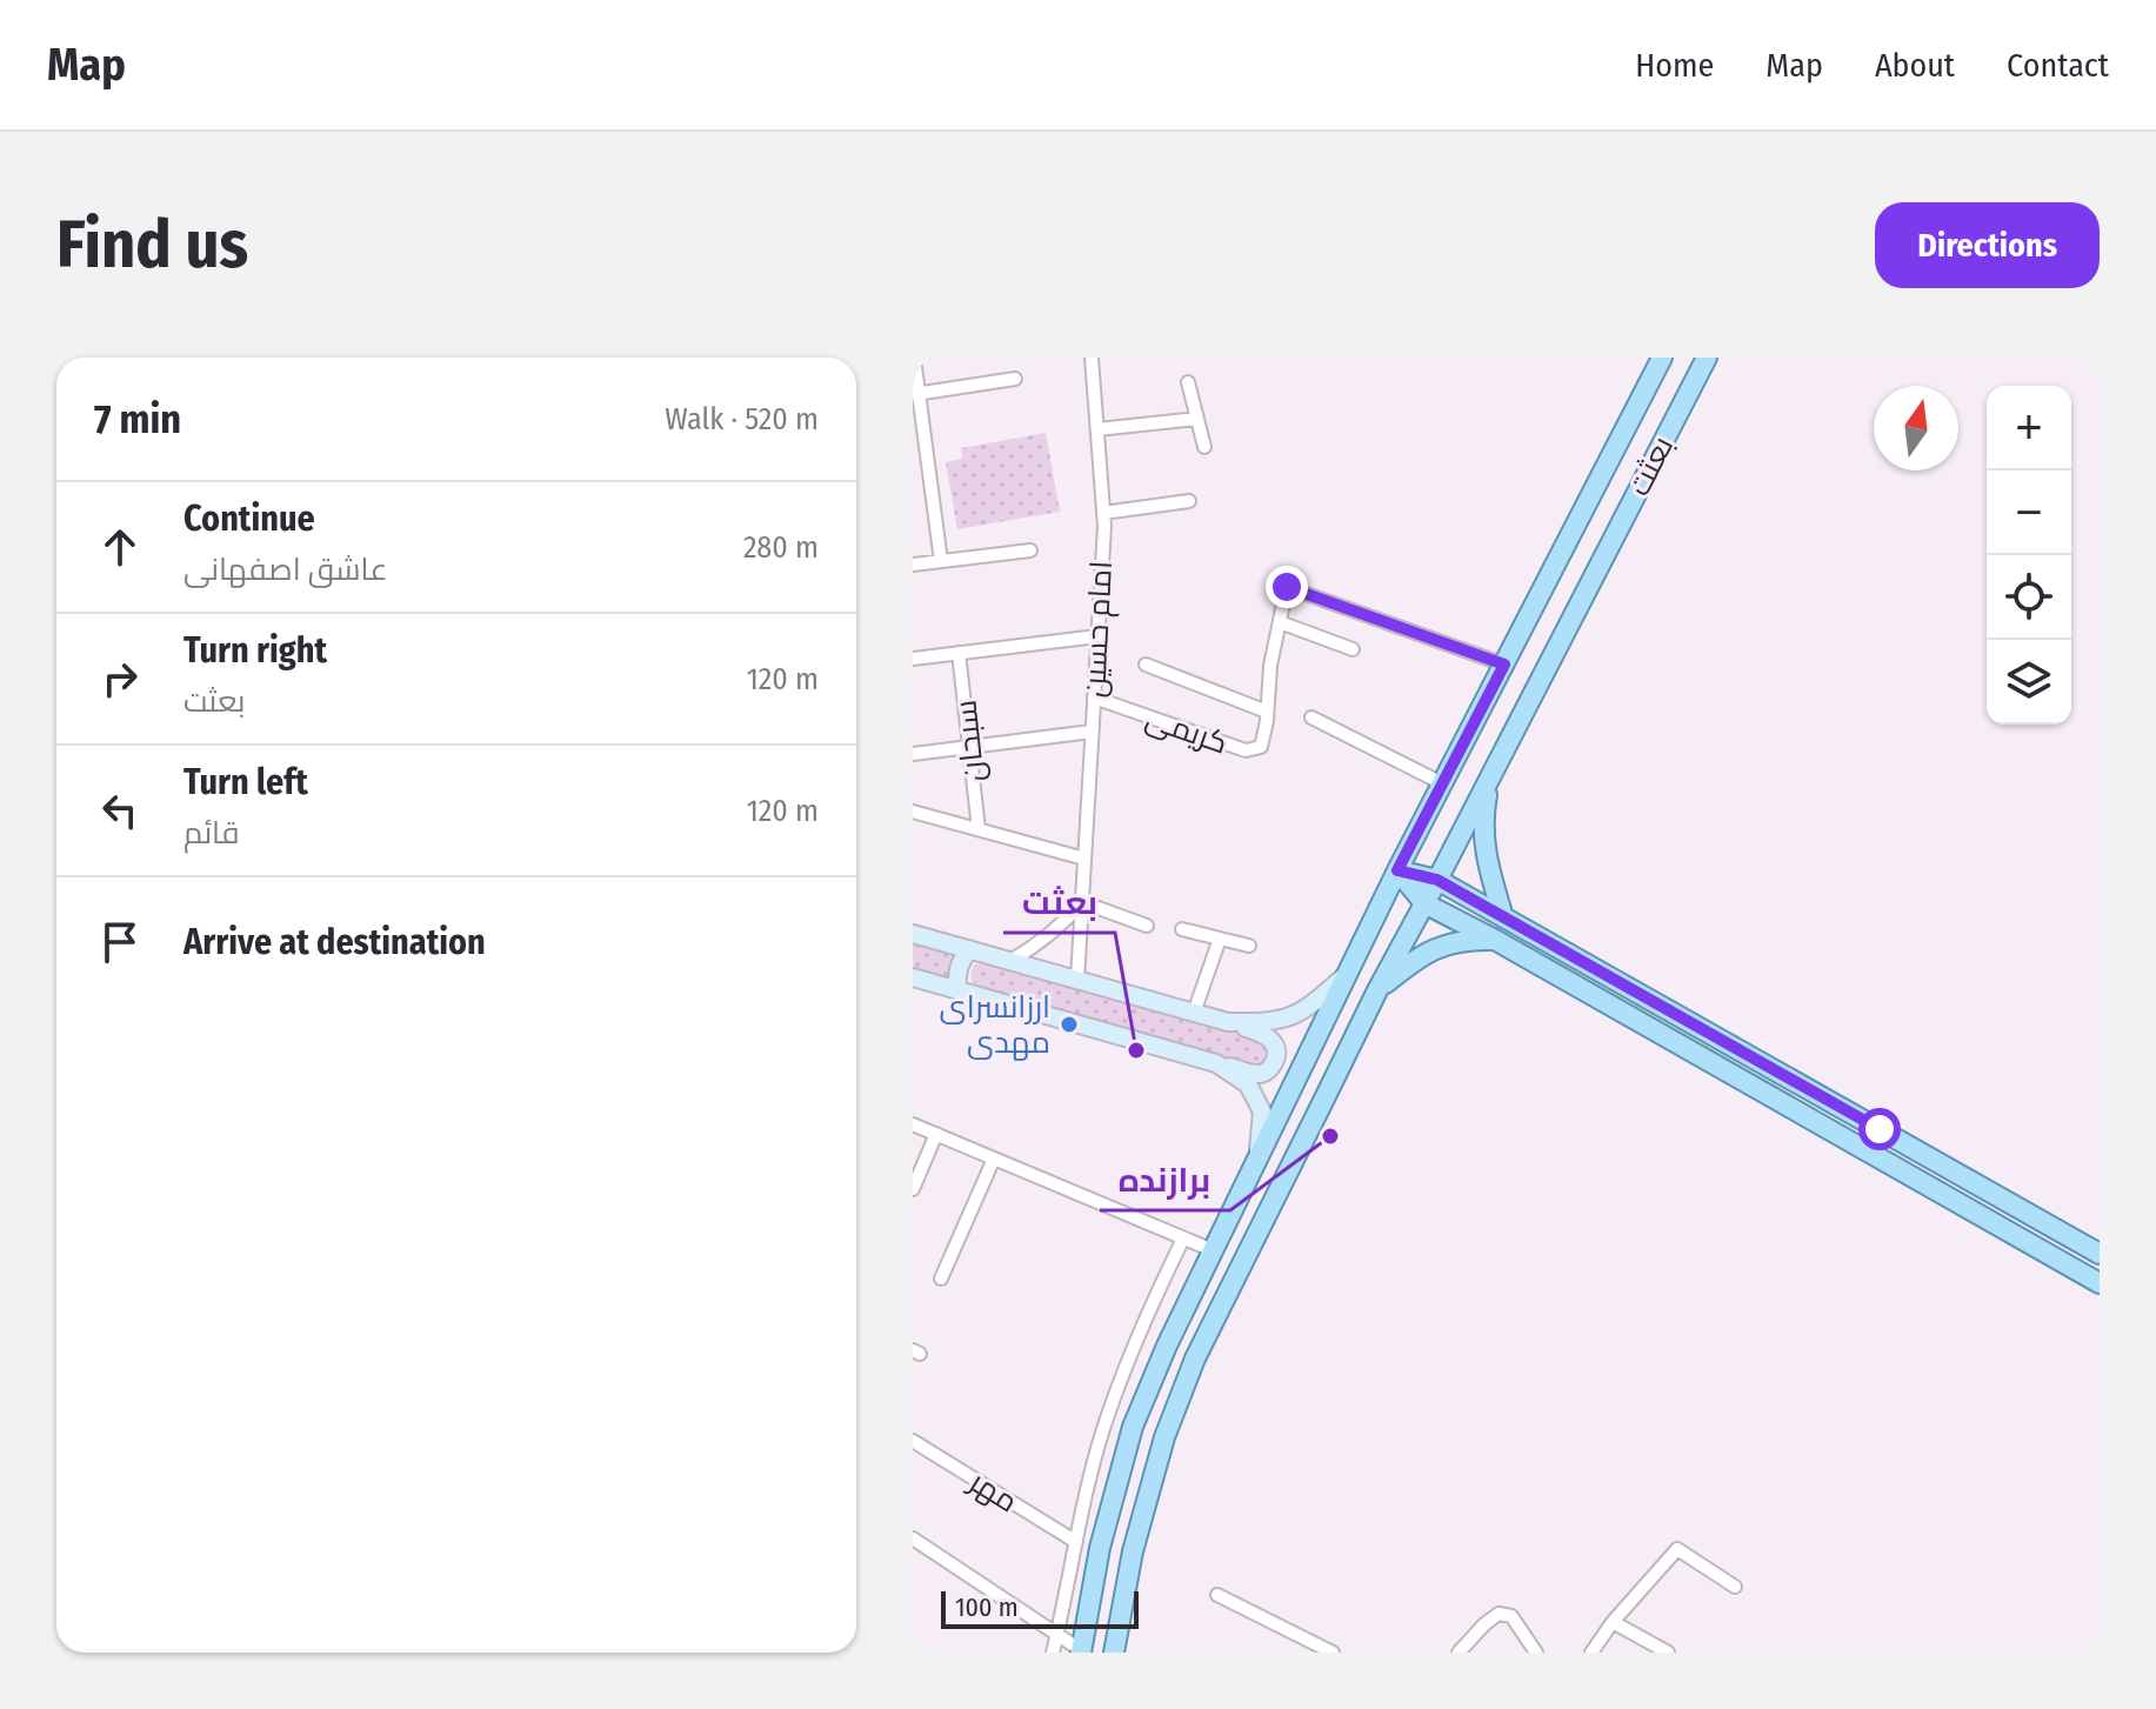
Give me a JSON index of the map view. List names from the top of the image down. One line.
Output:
{"streets":{"main road":["بعثت"],"street":["امام حسین","کریمی","سبحان","مهر"]},"crossings":[["امام حسین","کریمی"]],"places":["ارزانسرای مهدی","بعثت","برازنده"],"scale_bar":"100 m","north":"top","page":{"header":"Map","nav":["Home","Map","About","Contact"],"buttons":"Directions","title":"Find us","heading":["7 min","Walk · 520 m"],"map_buttons":["+","−"],"list":[["Continue","عاشق اصفهانی","280 m"],["Turn right","بعثت","120 m"],["Turn left","قائم","120 m"],"Arrive at destination"],"scale":"100 m"}}
